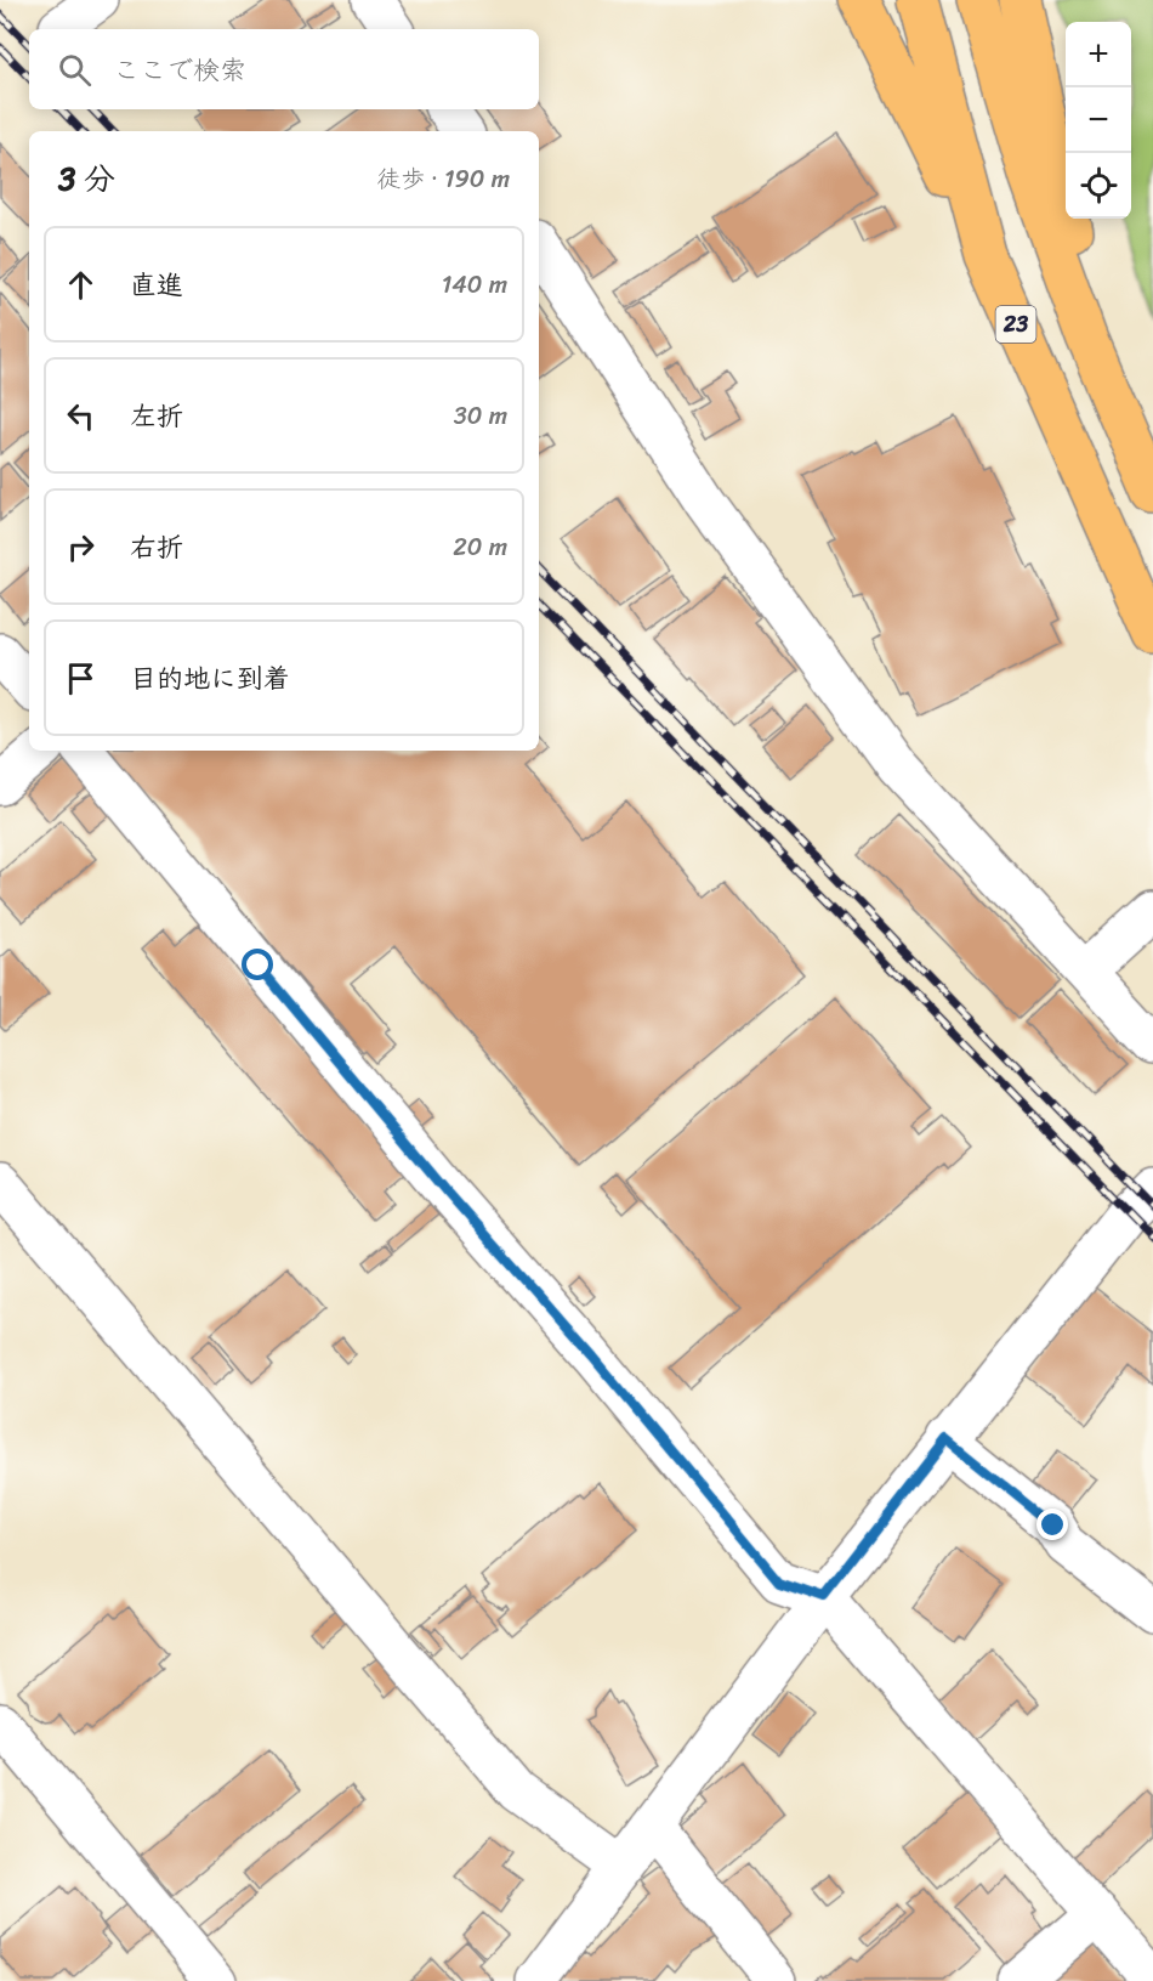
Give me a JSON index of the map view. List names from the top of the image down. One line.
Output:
{"streets":{"highway":["23"]},"page":{"map_buttons":["+","−"],"search":"ここで検索","heading":["3 分","徒歩 · 190 m"],"list":[["直進","140 m"],["左折","30 m"],["右折","20 m"],"目的地に到着"]}}
